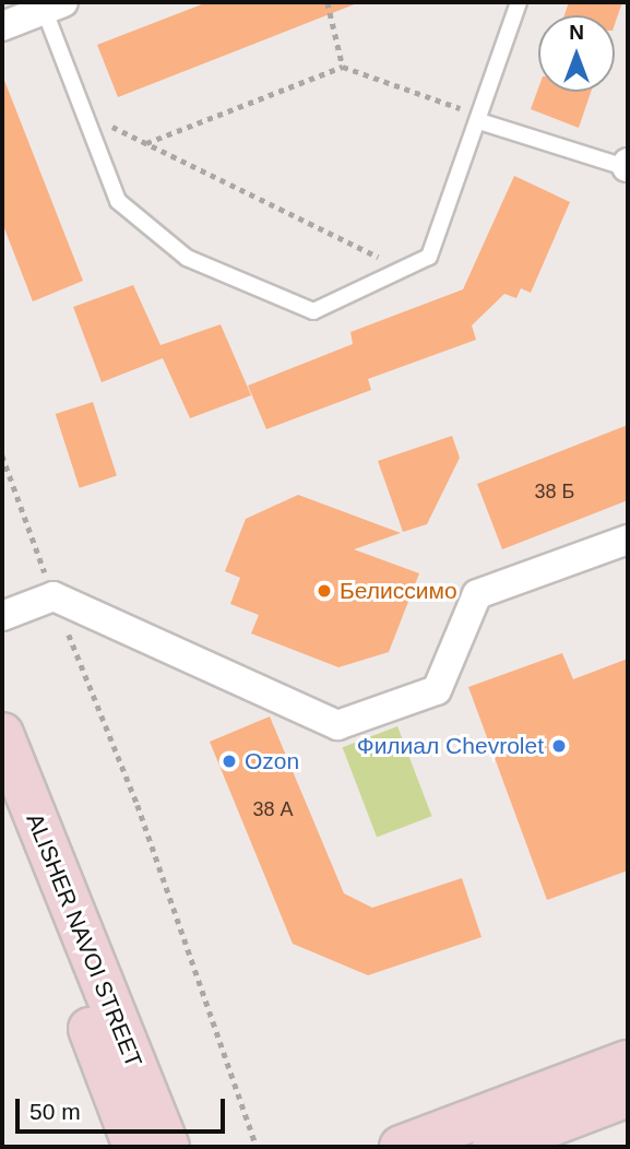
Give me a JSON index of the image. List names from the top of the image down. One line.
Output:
{"streets":{"main road":["ALISHER NAVOI STREET"]},"places":["Белиссимо","Филиал Chevrolet","Ozon"],"house_numbers":["38 Б","38 А"],"scale_bar":"50 m","north":"top"}
